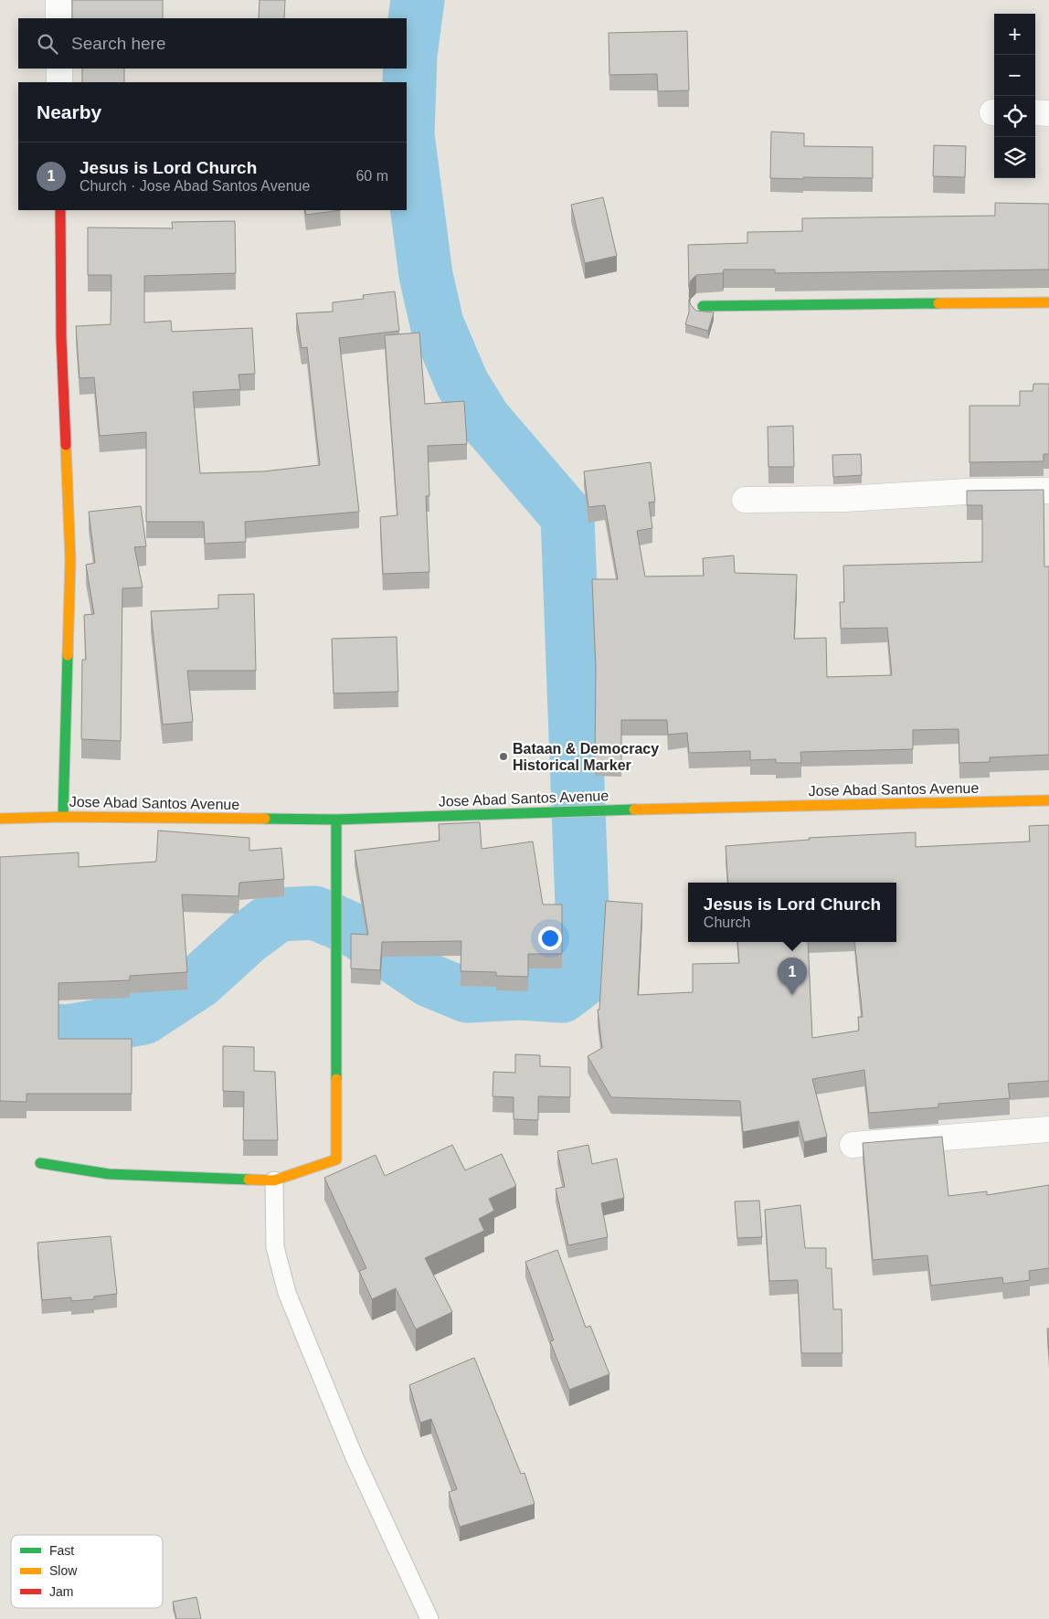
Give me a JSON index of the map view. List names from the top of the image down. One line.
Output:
{"streets":{"main road":["Jose Abad Santos Avenue"]},"places":["Bataan & Democracy Historical Marker"],"legend":["Fast","Slow","Jam"],"page":{"map_buttons":["+","−"],"search":"Search here","heading":"Nearby","list":[{"mark":"1","name":"Jesus is Lord Church","note":"Church · Jose Abad Santos Avenue","value":"60 m"}],"popup":["Jesus is Lord Church","Church"],"pins":"1"}}
